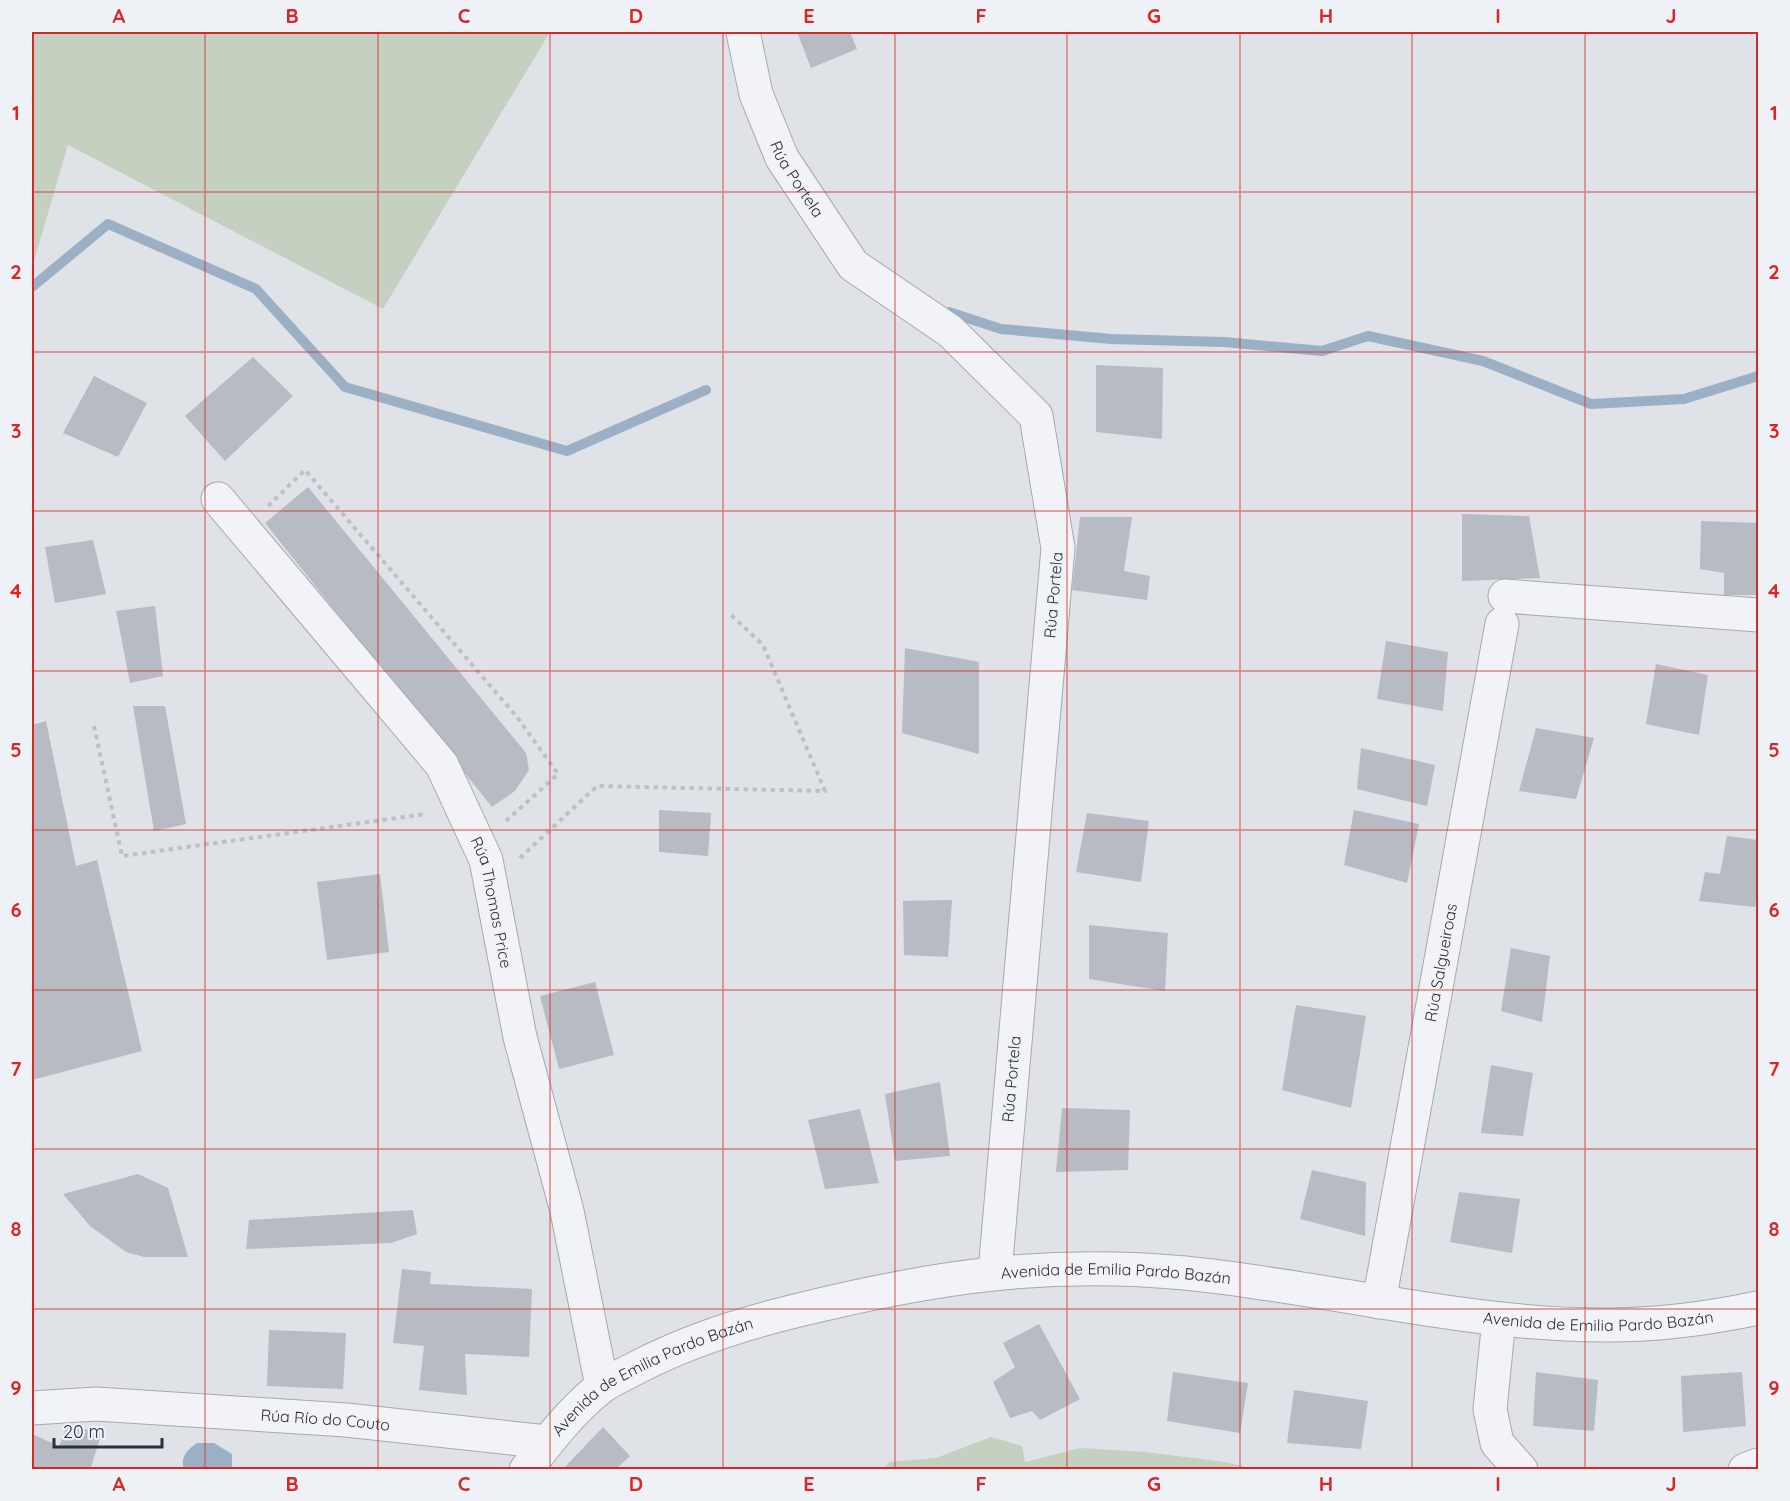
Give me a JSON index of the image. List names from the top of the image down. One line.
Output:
{"streets":{"street":["Rúa Portela","Rúa Thomas Price","Rúa Salgueiroas","Avenida de Emilia Pardo Bazán","Rúa Río do Couto"]},"crossings":[["Rúa Portela","Avenida de Emilia Pardo Bazán"],["Rúa Thomas Price","Avenida de Emilia Pardo Bazán"],["Rúa Salgueiroas","Avenida de Emilia Pardo Bazán"],["Avenida de Emilia Pardo Bazán","Rúa Río do Couto"]],"scale_bar":"20 m","grid":{"columns":["A","B","C","D","E","F","G","H","I","J"],"rows":["1","2","3","4","5","6","7","8","9"]}}
